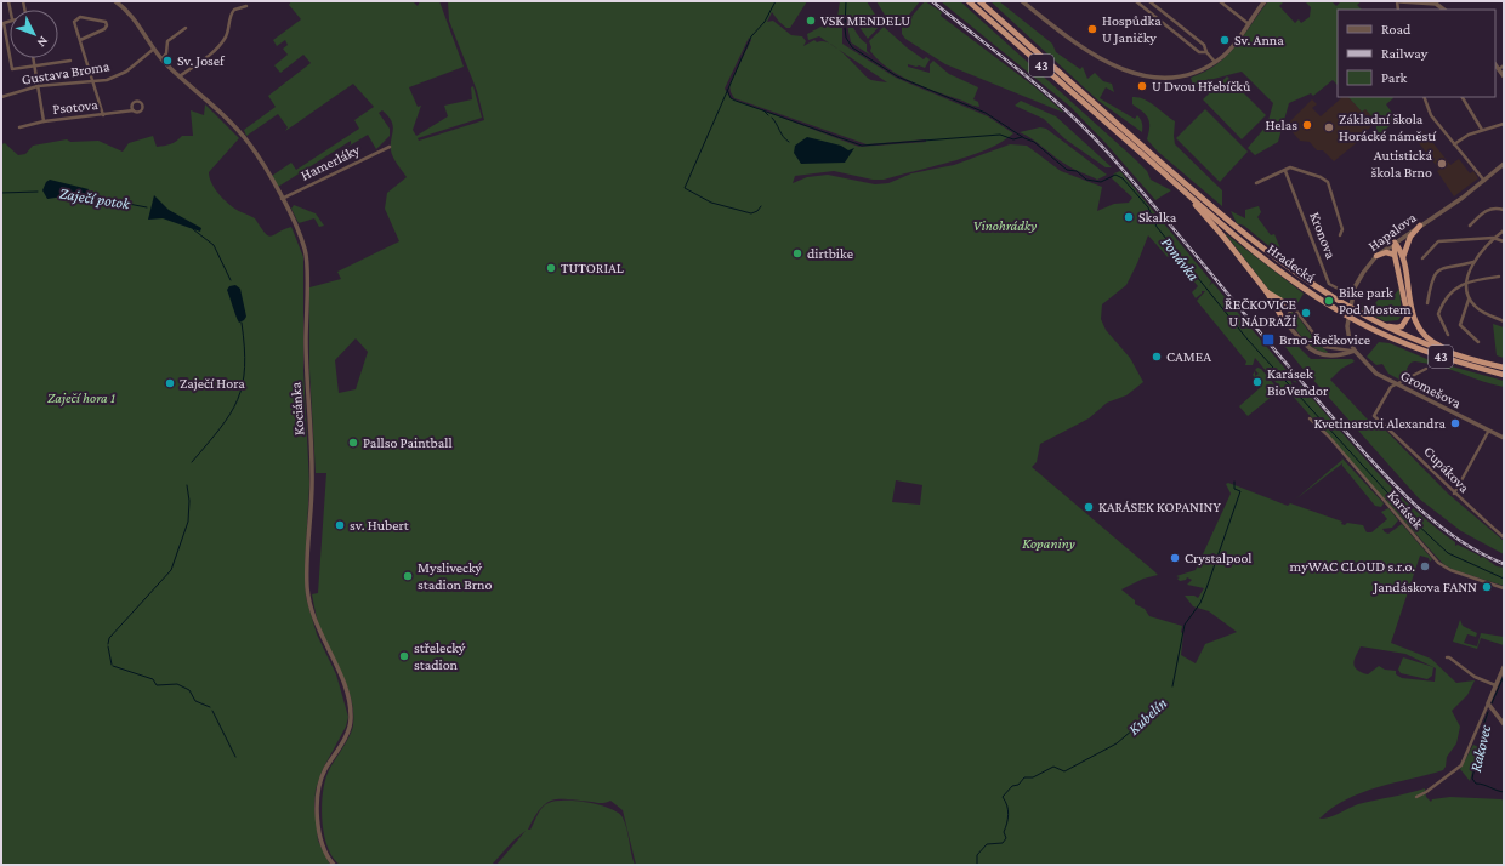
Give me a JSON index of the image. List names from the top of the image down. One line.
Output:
{"streets":{"highway":["43","Hradecká"],"street":["Gustava Broma","Psotova","Hamerláky","Hapalova","Kronova","Gromešova","Kociánka","Cupákova","Karásek"]},"crossings":[["43","Hradecká"],["Gustava Broma","Kociánka"],["Hamerláky","Kociánka"],["Hapalova","Kronova"],["Hapalova","Gromešova"],["Gromešova","Cupákova"]],"water":["Zaječí potok","Ponávka","Kubelín","Rakovec"],"parks":["Vinohrádky","Zaječí hora 1","Kopaniny"],"places":{"other":["VSK MENDELU","Hospůdka U Janičky","Sv. Anna","Sv. Josef","U Dvou Hřebíčků","Helas","Základní škola Horácké náměstí","Autistická škola Brno","Skalka","dirtbike","TUTORIAL","Bike park Pod Mostem","ŘEČKOVICE U NÁDRAŽÍ","CAMEA","Karásek BioVendor","Zaječí Hora","Kvetinarstvi Alexandra","Pallso Paintball","KARÁSEK KOPANINY","sv. Hubert","Crystalpool","myWAC CLOUD s.r.o.","Myslivecký stadion Brno","Jandáskova FANN","střelecký stadion"],"transit":["Brno-Řečkovice"]},"legend":["Road","Railway","Park"],"north":"bottom right"}
